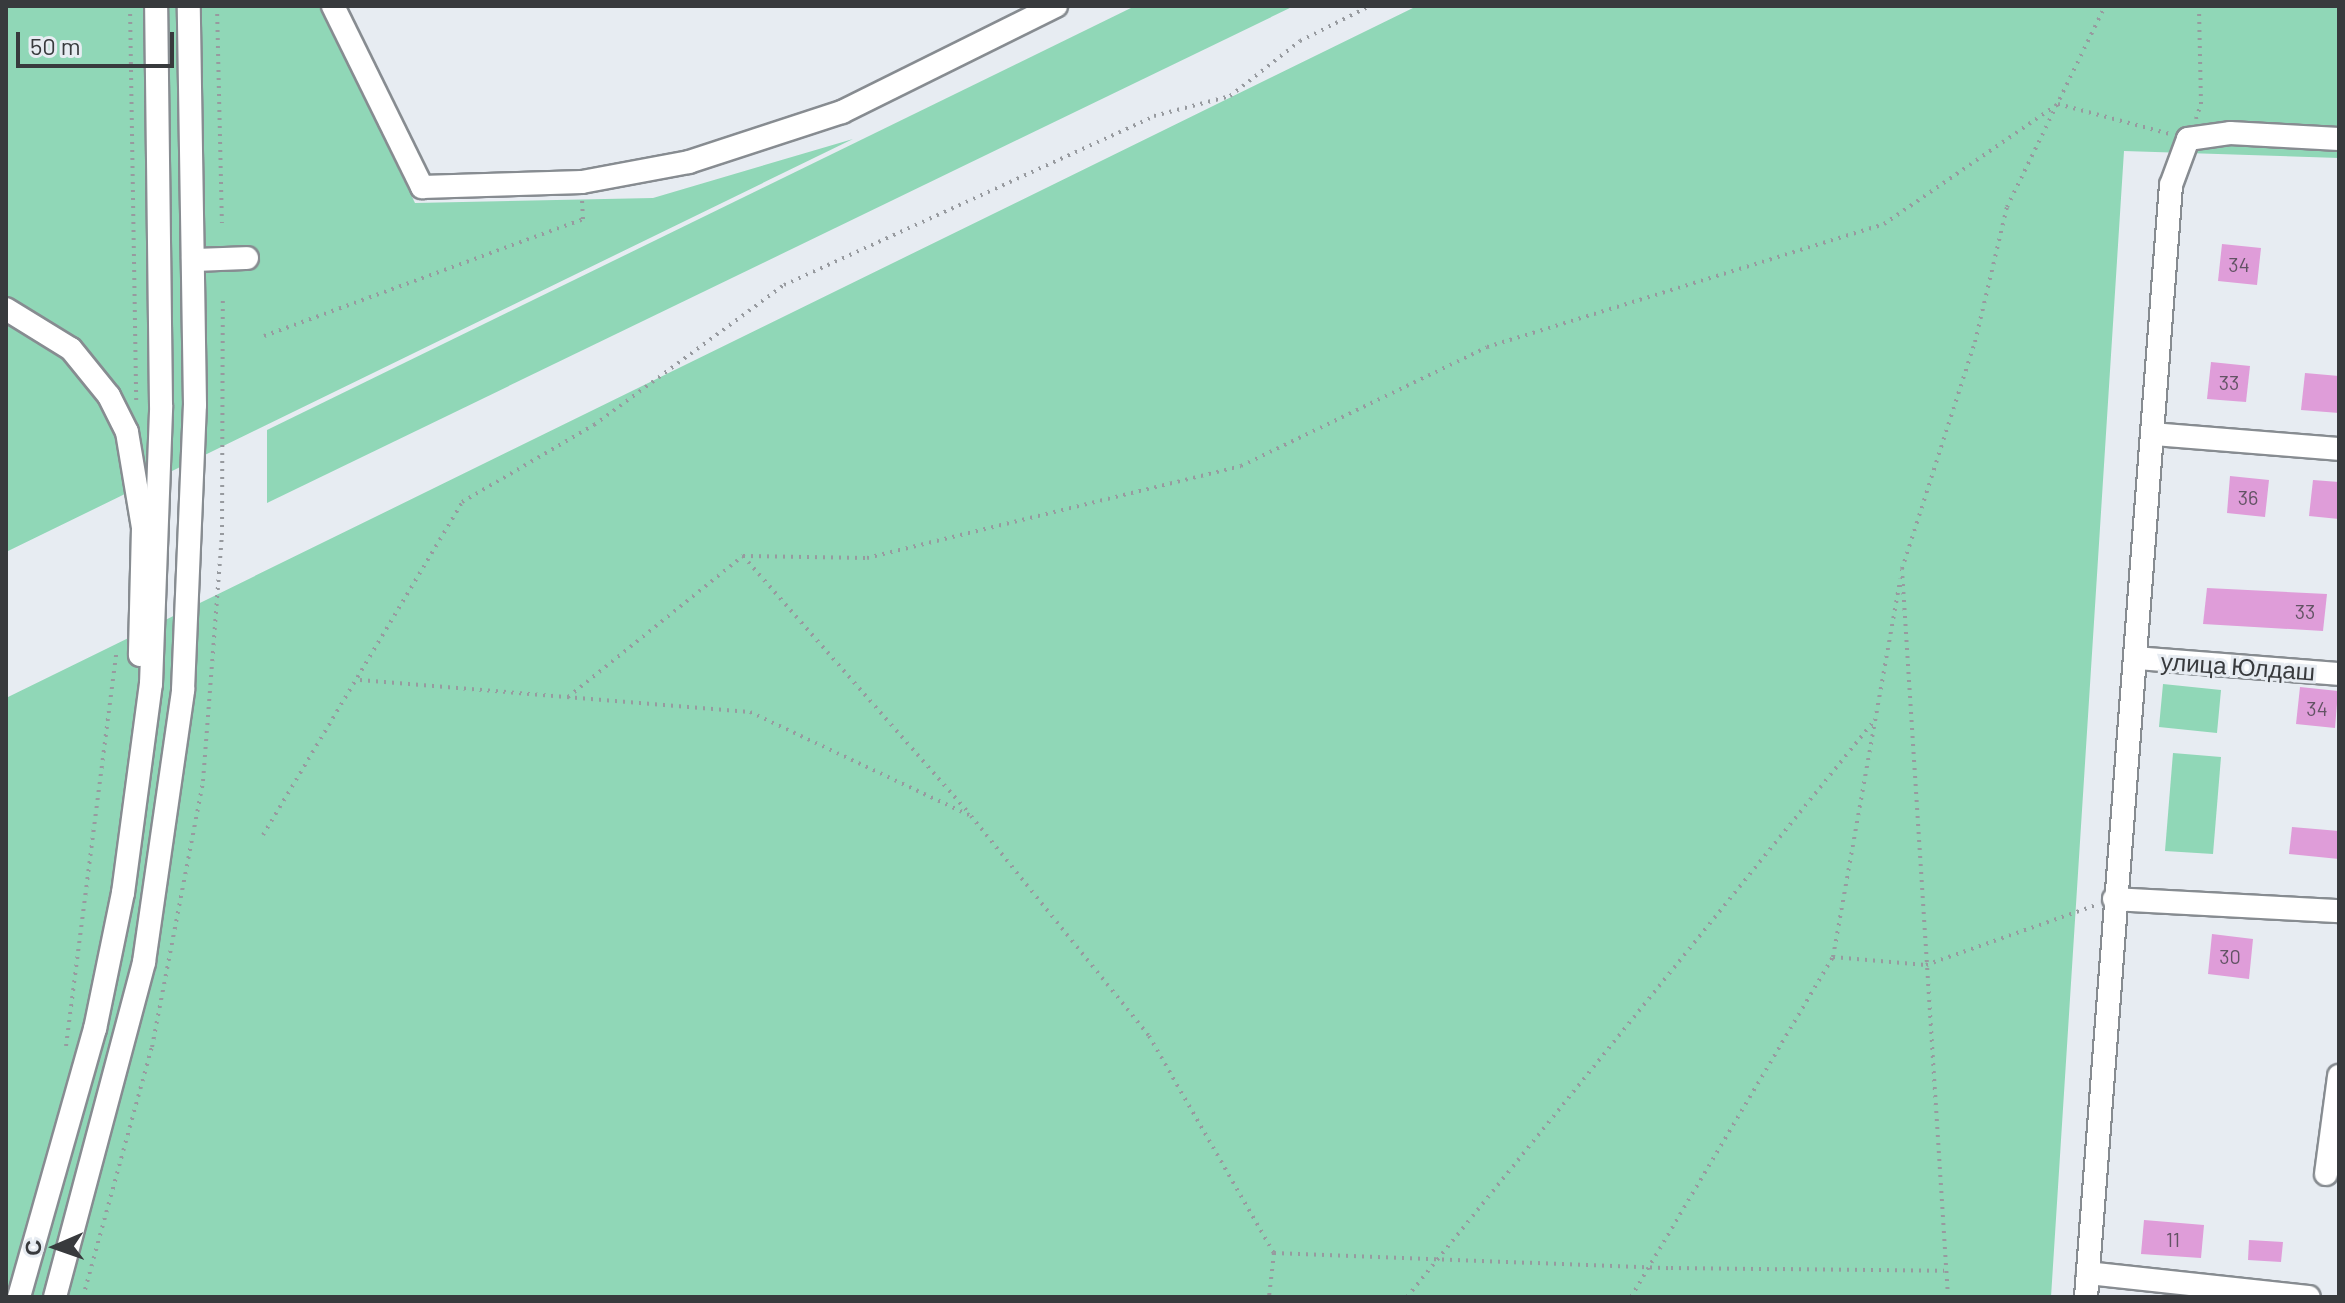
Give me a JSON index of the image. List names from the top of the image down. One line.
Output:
{"streets":{"street":["улица Юлдаш"]},"house_numbers":["34","33","36","33","34","30","11"],"scale_bar":"50 m","north":"left"}
